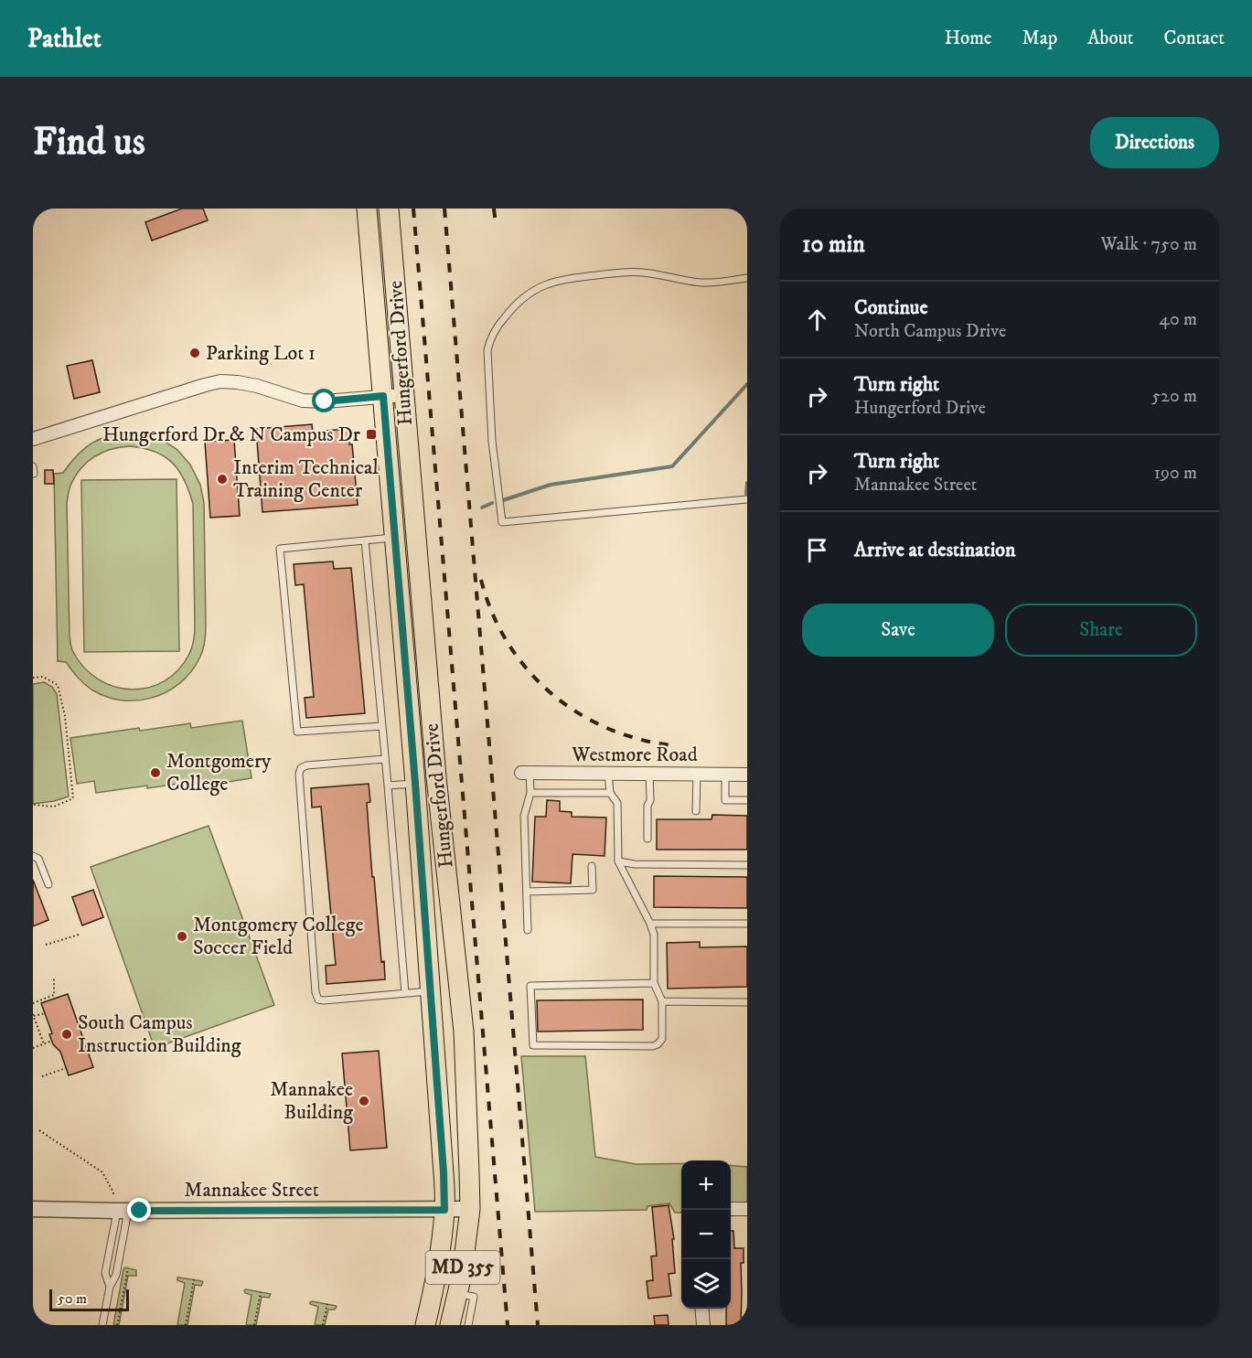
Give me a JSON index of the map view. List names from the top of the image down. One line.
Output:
{"streets":{"main road":["Hungerford Drive","MD 355"],"street":["Westmore Road","Mannakee Street"]},"crossings":[["Hungerford Drive","Mannakee Street"]],"places":{"other":["Parking Lot 1","Interim Technical Training Center","Montgomery College","Montgomery College Soccer Field","South Campus Instruction Building","Mannakee Building"],"transit":["Hungerford Dr & N Campus Dr"]},"scale_bar":"50 m","page":{"header":"Pathlet","nav":["Home","Map","About","Contact"],"buttons":["Directions",["Save","Share"]],"title":"Find us","heading":["10 min","Walk · 750 m"],"list":[["Continue","North Campus Drive","40 m"],["Turn right","Hungerford Drive","520 m"],["Turn right","Mannakee Street","190 m"],"Arrive at destination"],"map_buttons":["+","−"],"scale":"50 m"}}
